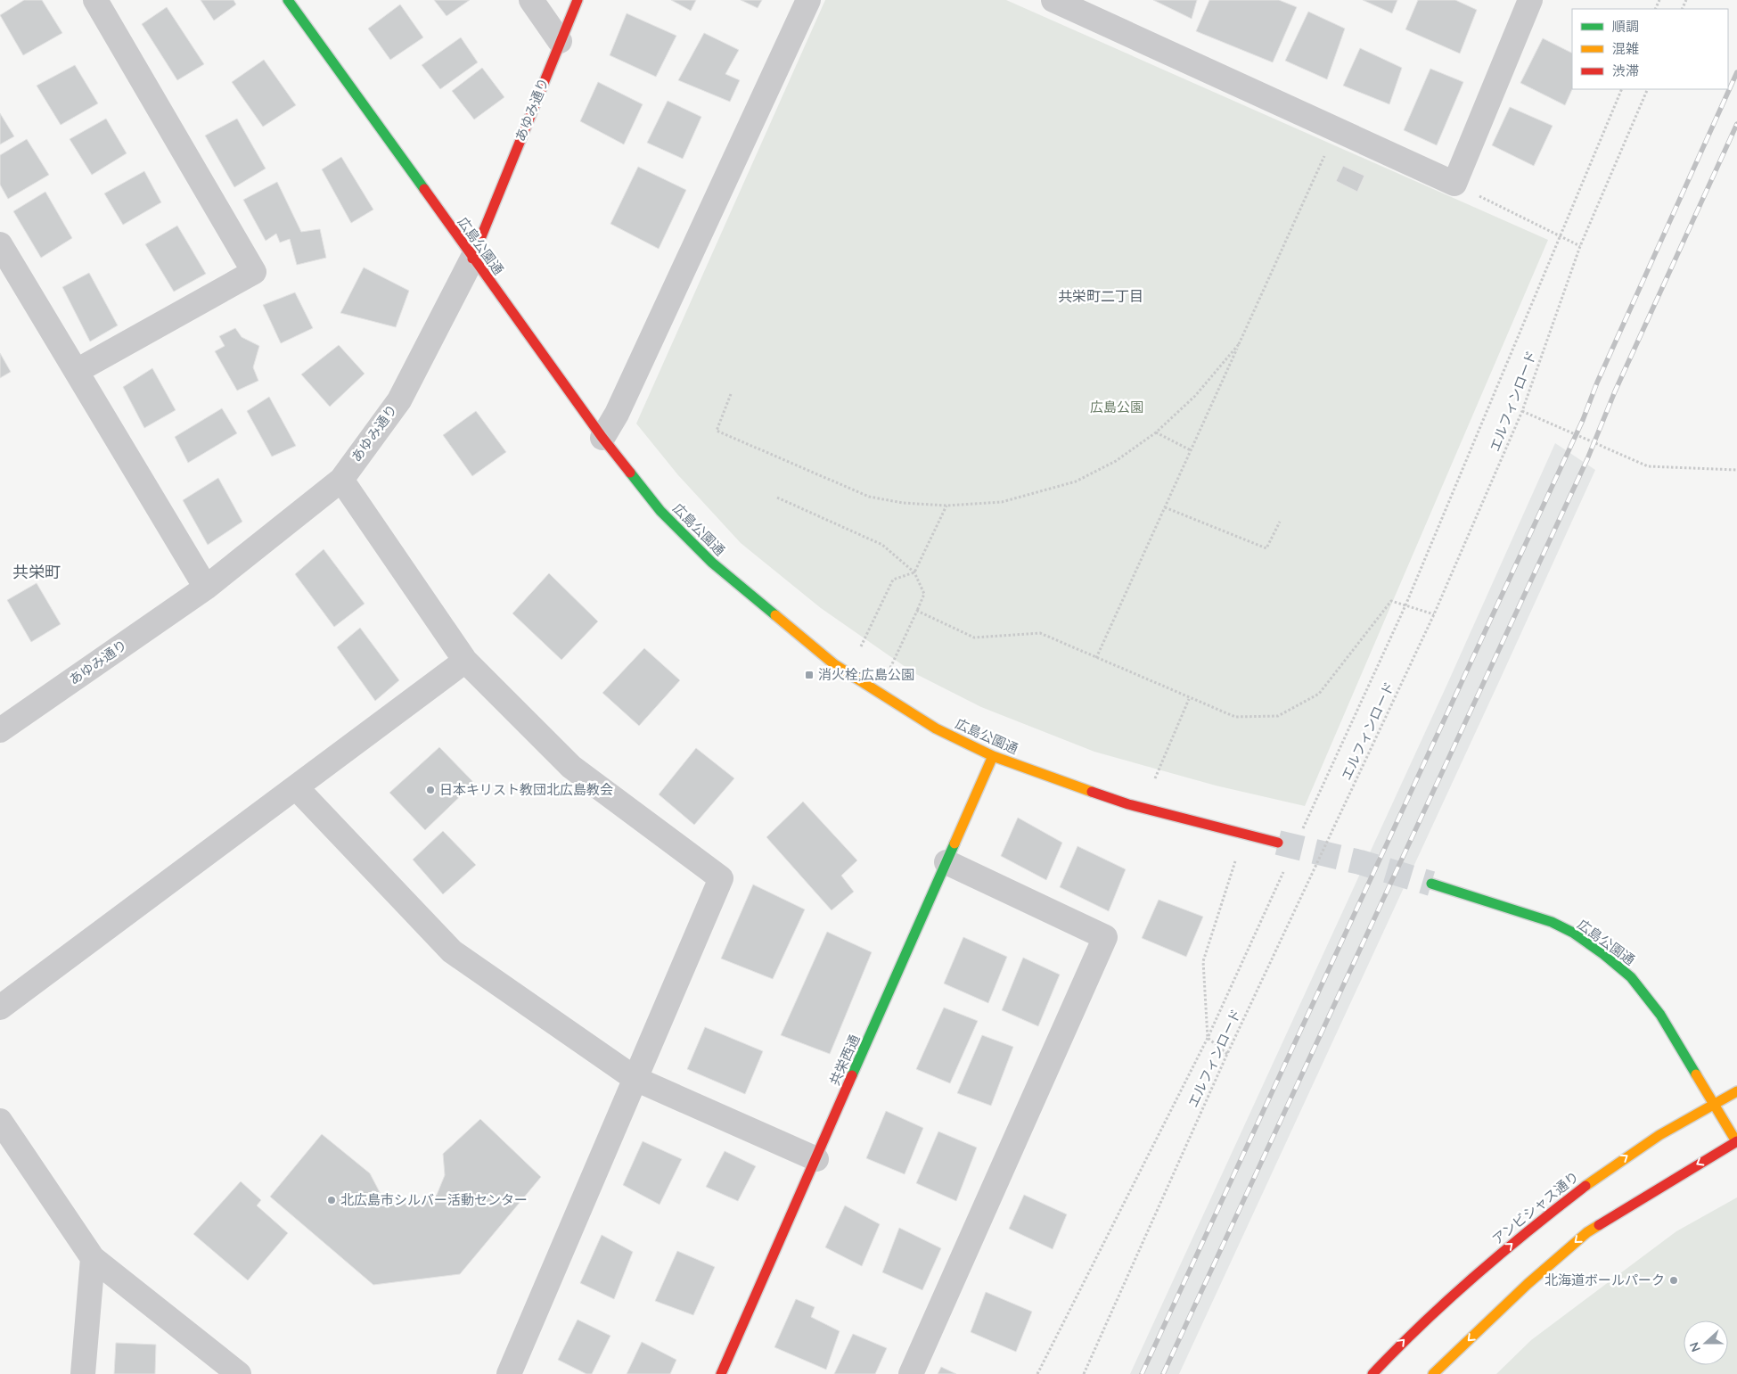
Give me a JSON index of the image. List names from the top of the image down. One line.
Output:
{"streets":{"street":["あゆみ通り","広島公園通","共栄西通","アンビシャス通り"],"path":["エルフィンロード"]},"crossings":[["あゆみ通り","広島公園通"],["広島公園通","共栄西通"],["広島公園通","アンビシャス通り"]],"districts":["共栄町二丁目","共栄町"],"parks":["広島公園"],"places":{"transit":["消火栓;広島公園"],"other":["日本キリスト教団北広島教会","北広島市シルバー活動センター","北海道ボールパーク"]},"legend":["順調","混雑","渋滞"],"north":"left"}
